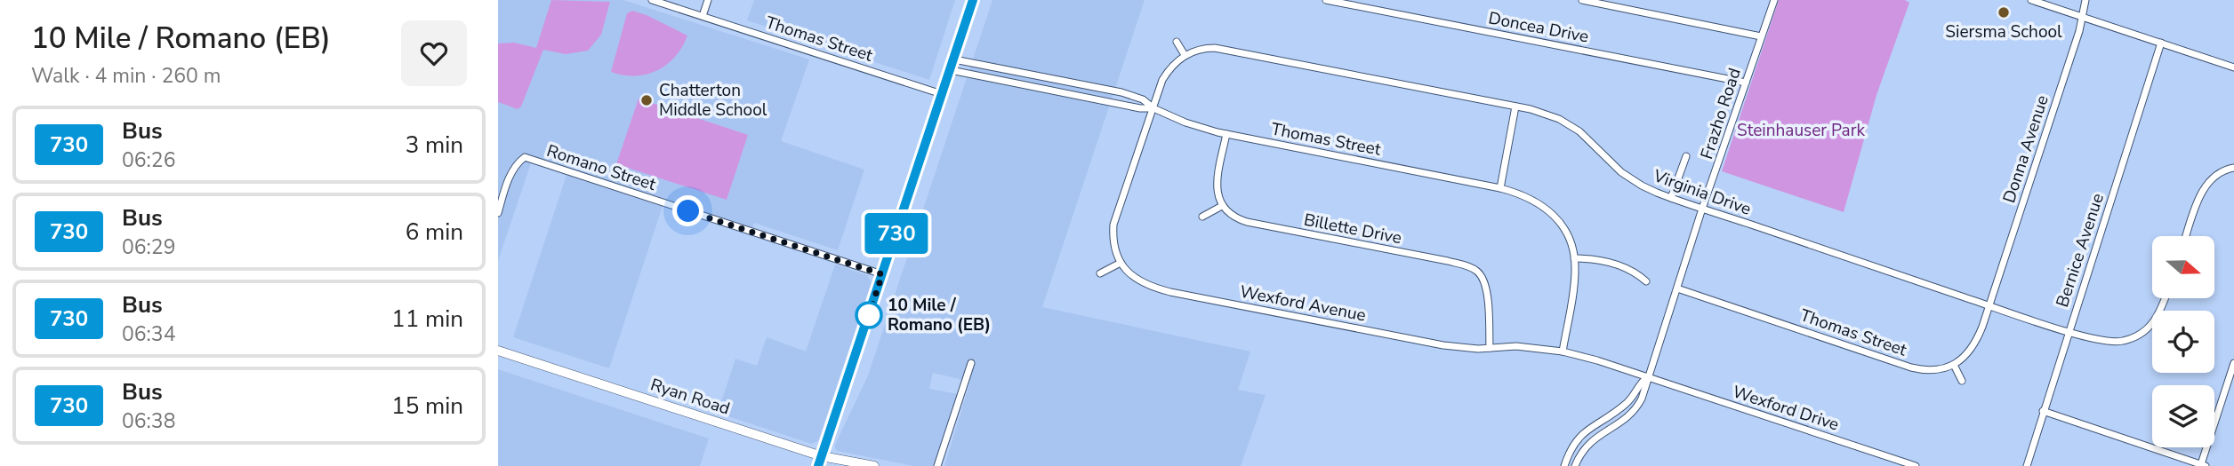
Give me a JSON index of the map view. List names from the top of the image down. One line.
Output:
{"streets":{"main road":["Ryan Road"],"street":["Doncea Drive","Thomas Street","Frazho Road","Donna Avenue","Romano Street","Virginia Drive","Billette Drive","Bernice Avenue","Wexford Avenue","Wexford Drive"]},"crossings":[["Doncea Drive","Frazho Road"],["Thomas Street","Frazho Road"],["Thomas Street","Wexford Avenue"],["Frazho Road","Virginia Drive"],["Frazho Road","Wexford Avenue"],["Frazho Road","Wexford Drive"],["Donna Avenue","Virginia Drive"],["Virginia Drive","Bernice Avenue"],["Billette Drive","Wexford Avenue"],["Wexford Avenue","Wexford Drive"]],"parks":["Steinhauser Park"],"places":["Siersma School","Chatterton Middle School","10 Mile / Romano (EB)"],"lines":["bus line 730"],"north":"right","page":{"heading":["10 Mile / Romano (EB)","Walk · 4 min · 260 m"],"on_map":"730","list":[{"mark":"730","name":"Bus","note":"06:26","value":"3 min"},{"mark":"730","name":"Bus","note":"06:29","value":"6 min"},{"mark":"730","name":"Bus","note":"06:34","value":"11 min"},{"mark":"730","name":"Bus","note":"06:38","value":"15 min"}]}}
